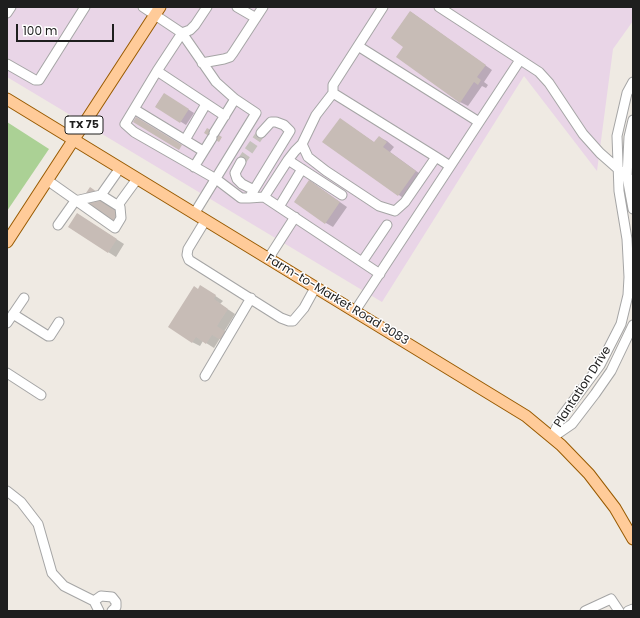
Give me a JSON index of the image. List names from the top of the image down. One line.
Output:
{"streets":{"main road":["TX 75","Farm-to-Market Road 3083"],"street":["Plantation Drive"]},"crossings":[["TX 75","Farm-to-Market Road 3083"],["Farm-to-Market Road 3083","Plantation Drive"]],"scale_bar":"100 m"}
